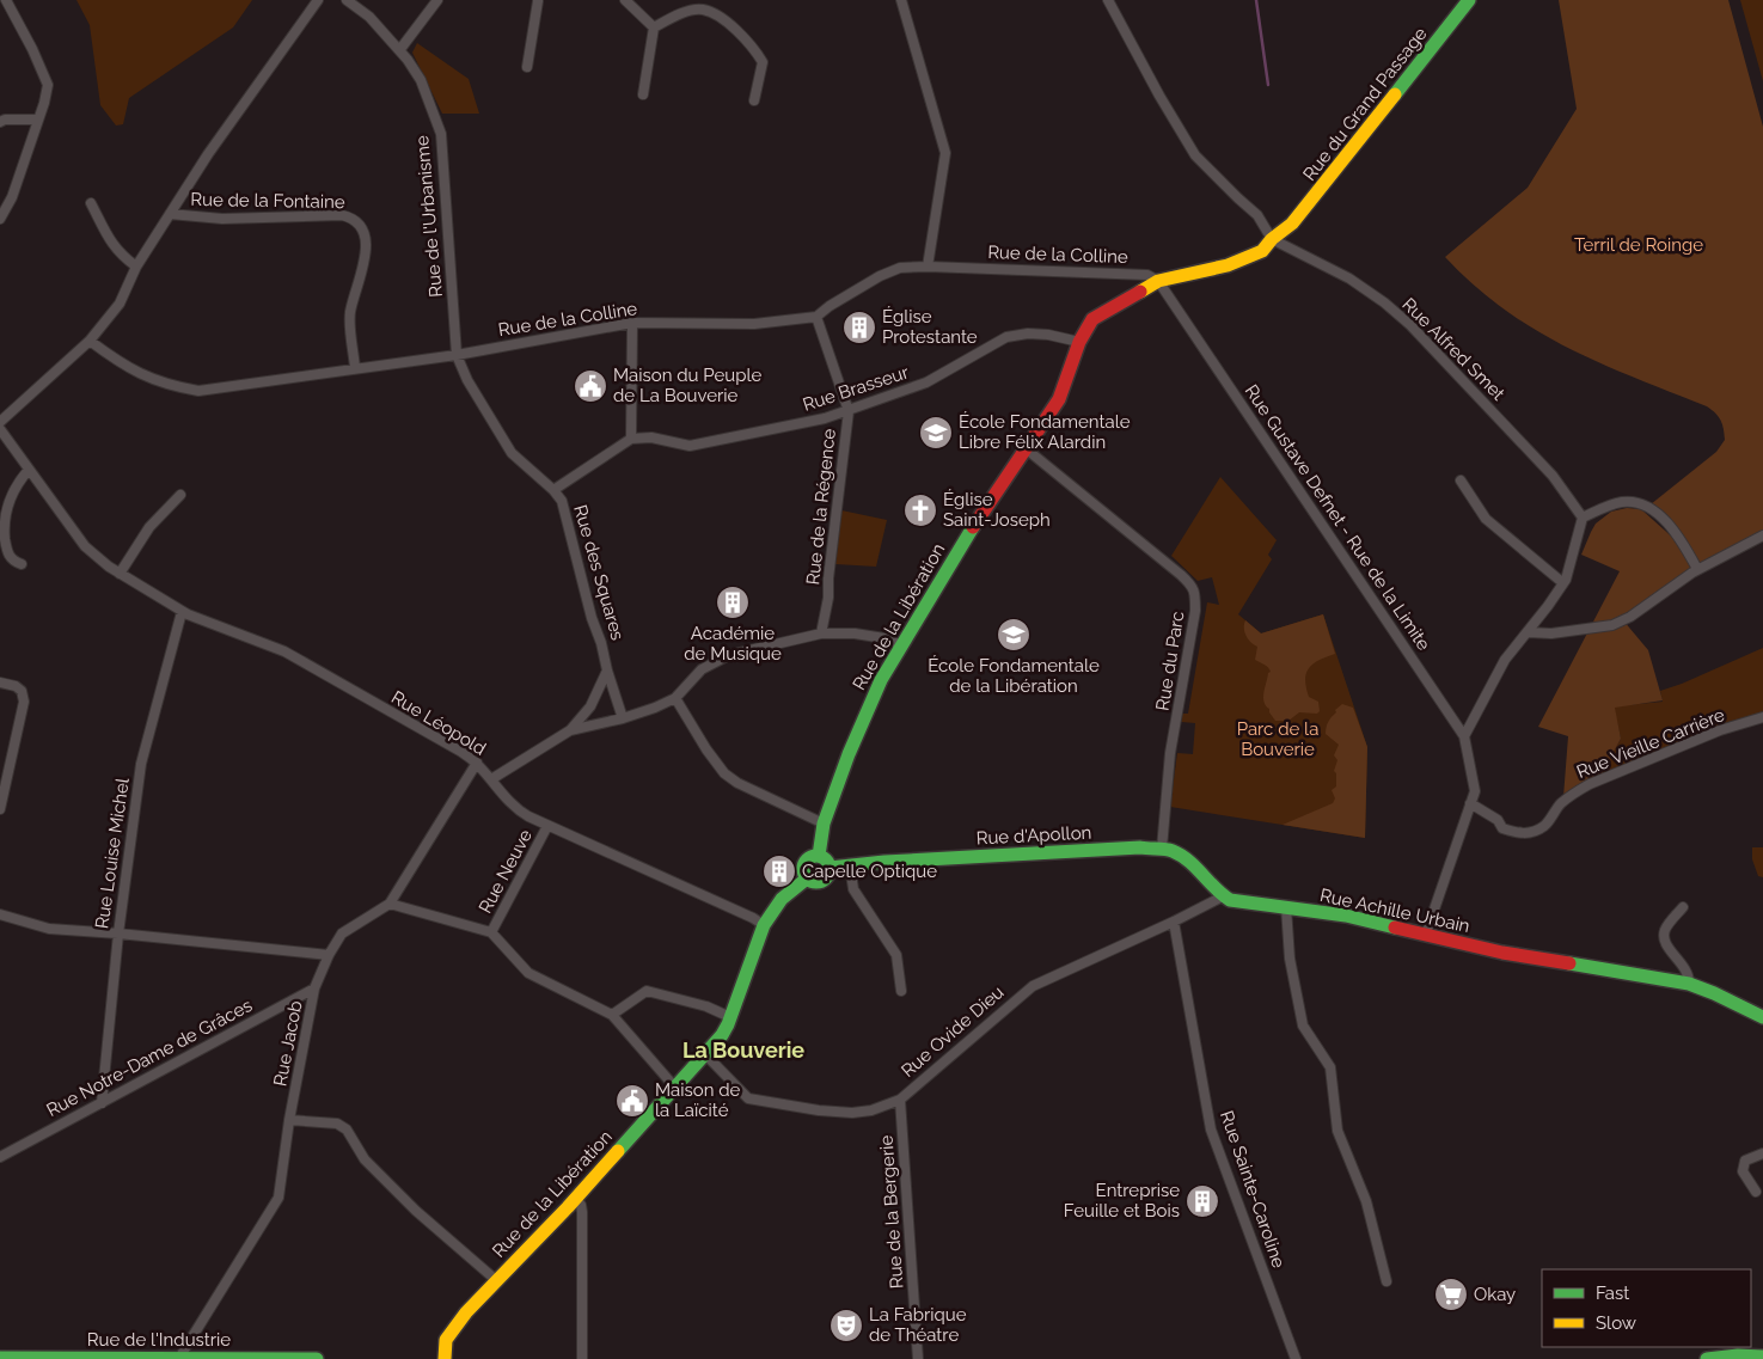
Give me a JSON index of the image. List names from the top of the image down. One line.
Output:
{"streets":{"street":["Rue du Grand Passage","Rue de la Fontaine","Rue de l'Urbanisme","Rue de la Colline","Rue Alfred Smet","Rue Brasseur","Rue de la Régence","Rue Gustave Defnet - Rue de la Limite","Rue des Squares","Rue de la Libération","Rue du Parc","Rue Léopold","Rue Vieille Carrière","Rue d'Apollon","Rue Louise Michel","Rue Neuve","Rue Achille Urbain","Rue Ovide Dieu","Rue Jacob","Rue Notre-Dame de Grâces","Rue Sainte-Caroline","Rue de la Bergerie","Rue de l'Industrie"]},"crossings":[["Rue du Grand Passage","Rue Alfred Smet"],["Rue de la Fontaine","Rue de la Colline"],["Rue de l'Urbanisme","Rue de la Colline"],["Rue de l'Urbanisme","Rue des Squares"],["Rue de la Colline","Rue de la Régence"],["Rue de la Colline","Rue Gustave Defnet - Rue de la Limite"],["Rue de la Colline","Rue des Squares"],["Rue de la Colline","Rue de la Libération"],["Rue Brasseur","Rue de la Régence"],["Rue Brasseur","Rue de la Libération"],["Rue Gustave Defnet - Rue de la Limite","Rue de la Libération"],["Rue Gustave Defnet - Rue de la Limite","Rue Vieille Carrière"],["Rue de la Libération","Rue du Parc"],["Rue de la Libération","Rue Léopold"],["Rue de la Libération","Rue d'Apollon"],["Rue de la Libération","Rue Ovide Dieu"],["Rue du Parc","Rue d'Apollon"],["Rue Léopold","Rue Louise Michel"],["Rue Léopold","Rue Neuve"],["Rue Léopold","Rue Jacob"],["Rue d'Apollon","Rue Achille Urbain"],["Rue d'Apollon","Rue Ovide Dieu"],["Rue Louise Michel","Rue Notre-Dame de Grâces"],["Rue Achille Urbain","Rue Ovide Dieu"],["Rue Ovide Dieu","Rue Sainte-Caroline"],["Rue Ovide Dieu","Rue de la Bergerie"],["Rue Jacob","Rue Notre-Dame de Grâces"],["Rue Jacob","Rue de l'Industrie"]],"districts":["La Bouverie"],"parks":["Terril de Roinge","Parc de la Bouverie"],"places":{"building":["Église Protestante","Académie de Musique","Capelle Optique","Entreprise Feuille et Bois"],"public building":["Maison du Peuple de La Bouverie","Maison de la Laïcité"],"school or university":["École Fondamentale Libre Félix Alardin","École Fondamentale de la Libération"],"church":["Église Saint-Joseph"],"supermarket":["Okay"],"theatre":["La Fabrique de Théatre"]},"legend":["Fast","Slow"]}
